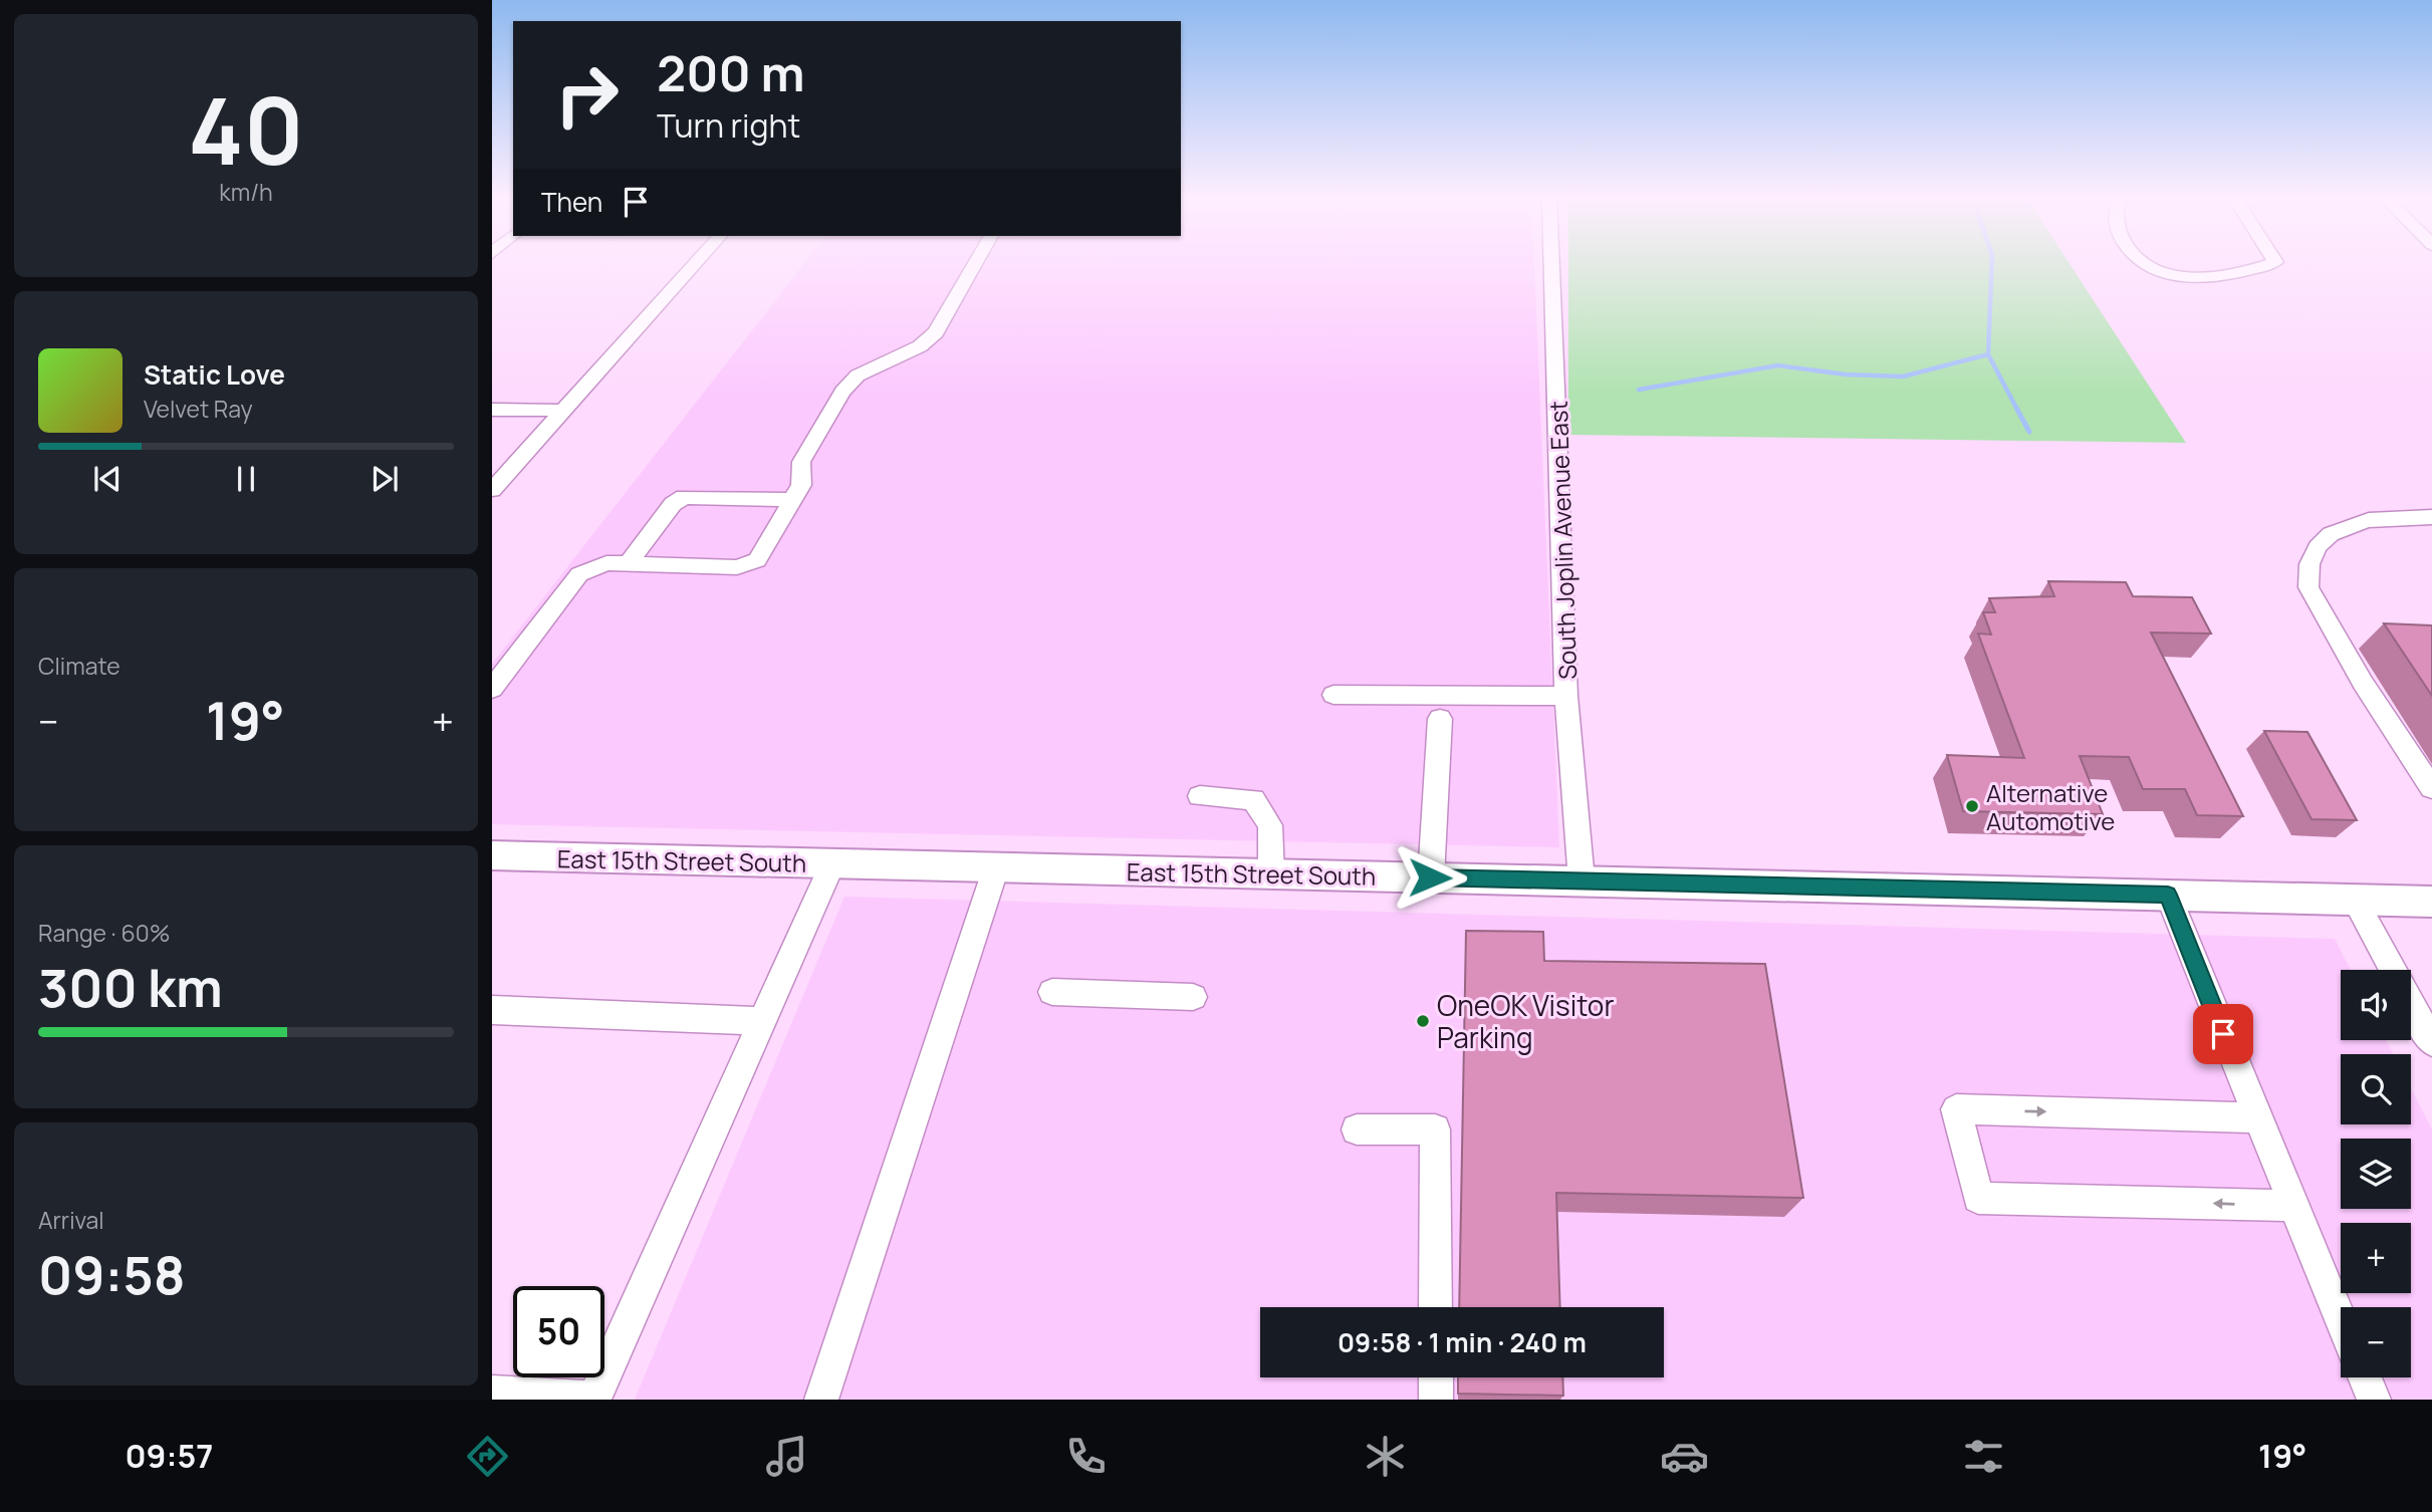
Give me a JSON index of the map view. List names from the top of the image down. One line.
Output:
{"streets":{"main road":["East 15th Street South"],"street":["South Joplin Avenue East"]},"crossings":[["South Joplin Avenue East","East 15th Street South"]],"places":["Alternative Automotive","OneOK Visitor Parking"],"page":{"tile":[["40","km/h"],"Climate",["Range · 60%","300 km"],["Arrival","09:58"]],"turn":["200 m","Turn right"],"then":"Then","song":["Static Love","Velvet Ray"],"heat":["−","19°","+"],"map_buttons":["+","−"],"limit":"50","trip":"09:58 · 1 min · 240 m","tabs":["09:57","19°"]}}
